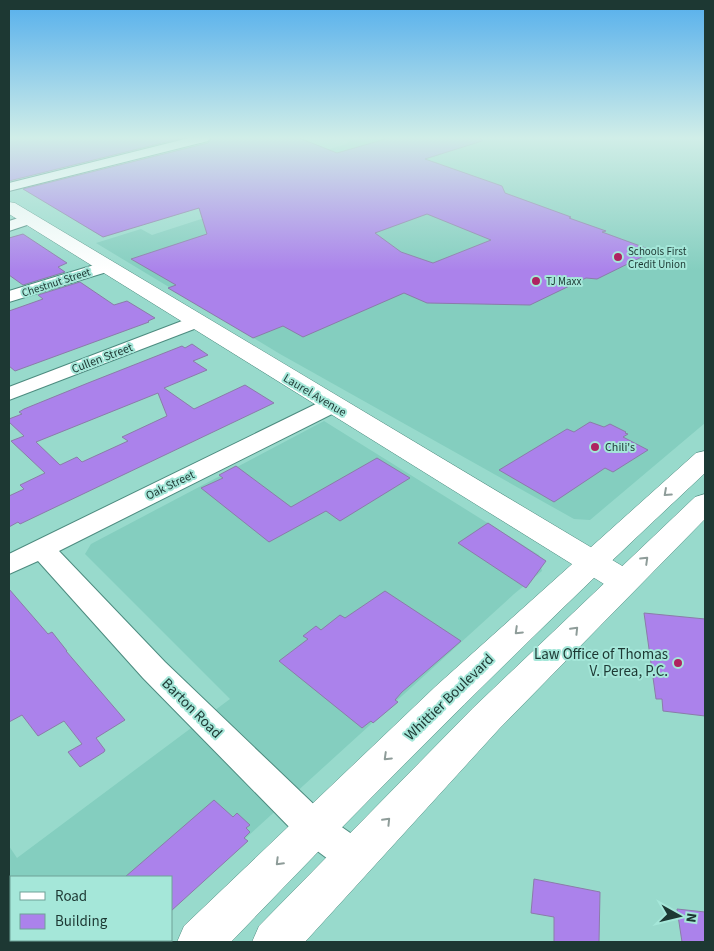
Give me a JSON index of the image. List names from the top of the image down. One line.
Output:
{"streets":{"main road":["Laurel Avenue","Whittier Boulevard"],"street":["Chestnut Street","Cullen Street","Oak Street","Barton Road"]},"crossings":[["Chestnut Street","Laurel Avenue"],["Cullen Street","Laurel Avenue"],["Laurel Avenue","Oak Street"],["Laurel Avenue","Whittier Boulevard"],["Oak Street","Barton Road"],["Whittier Boulevard","Barton Road"]],"places":["Schools First Credit Union","TJ Maxx","Chili's","Law Office of Thomas V. Perea, P.C."],"legend":["Road","Building"],"north":"right"}
